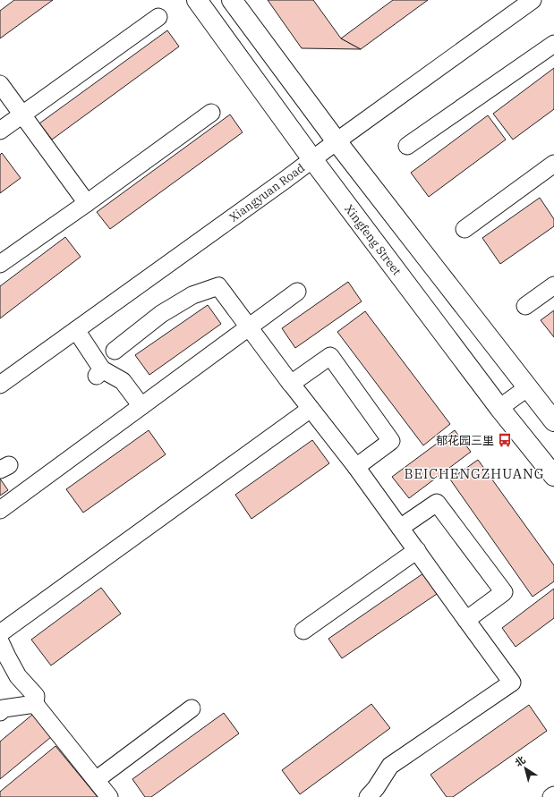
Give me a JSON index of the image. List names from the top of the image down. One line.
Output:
{"streets":{"main road":["Xingfeng Street"],"street":["Xiangyuan Road"]},"crossings":[["Xiangyuan Road","Xingfeng Street"]],"districts":["BEICHENGZHUANG"],"places":{"bus stop":["郁花园三里"]},"north":"top left"}
